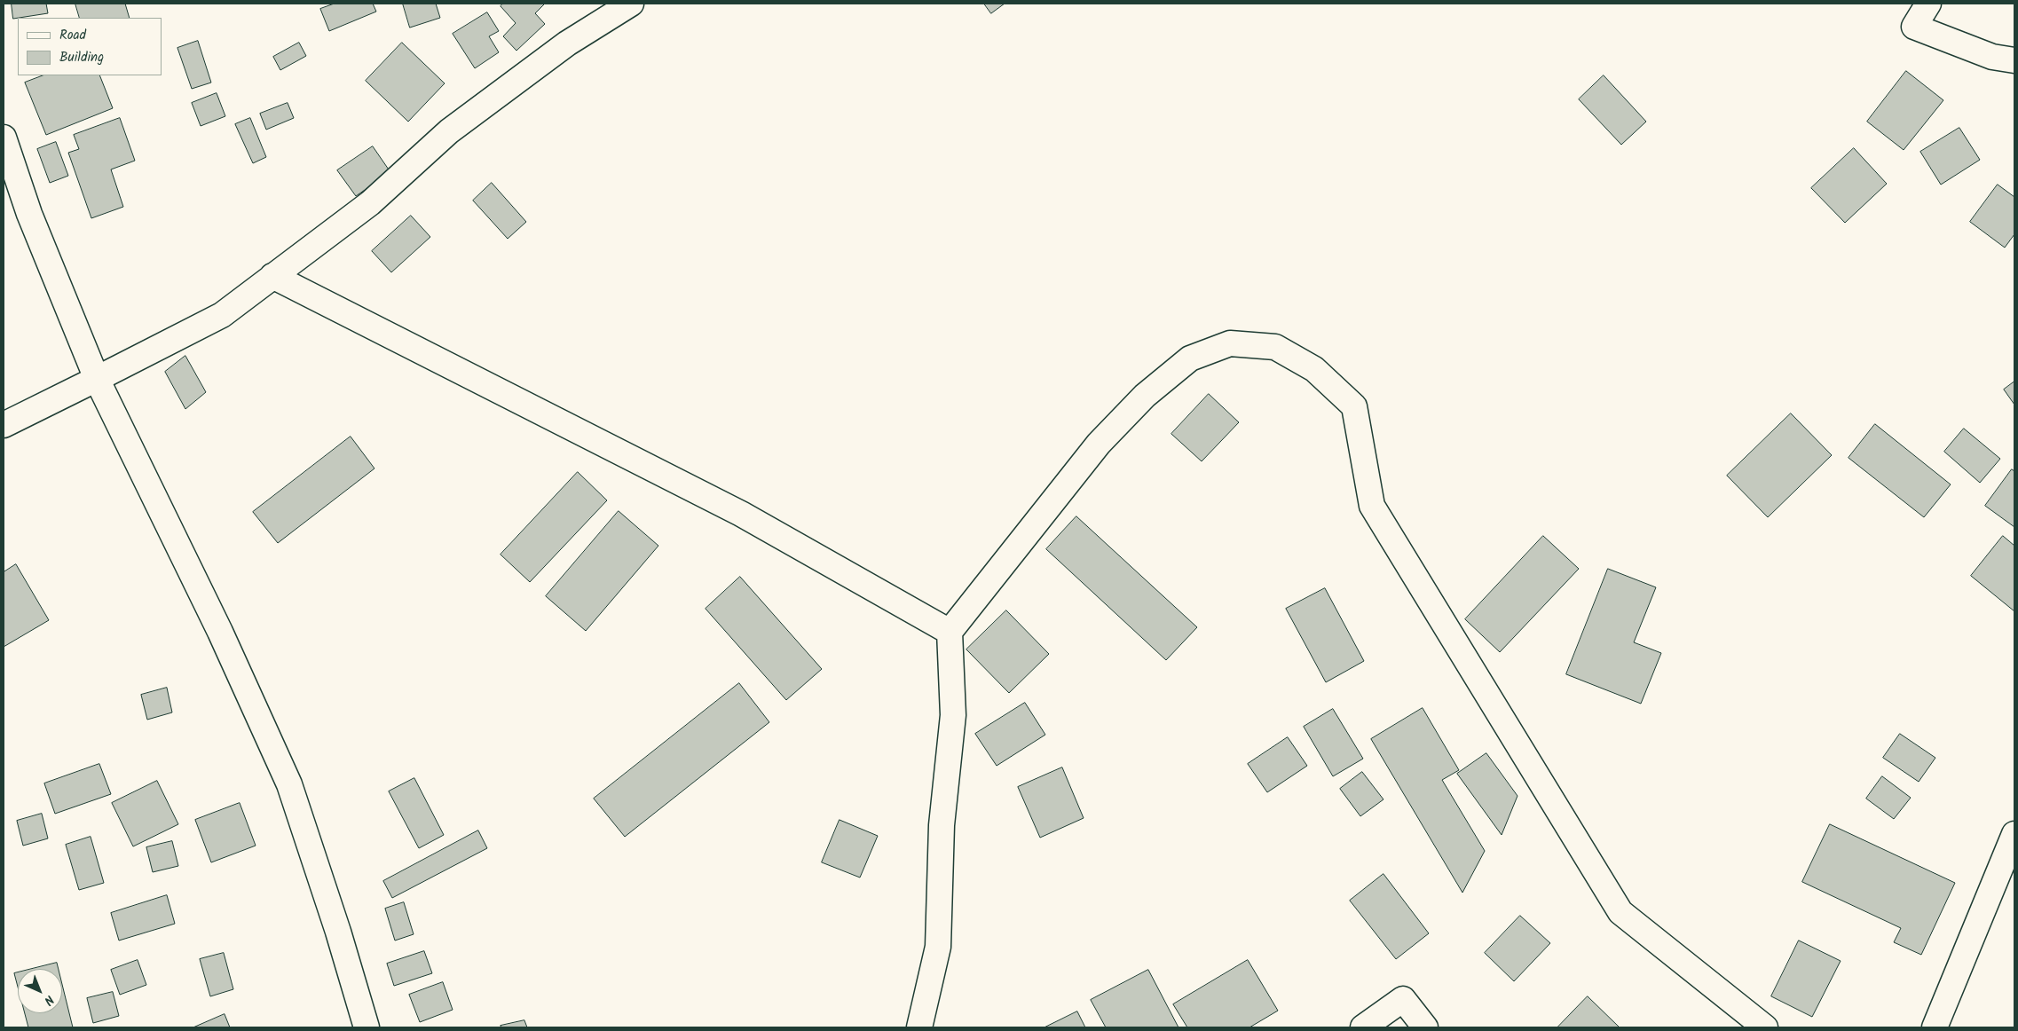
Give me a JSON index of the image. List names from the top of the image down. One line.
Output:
{"legend":["Road","Building"],"north":"bottom right"}
